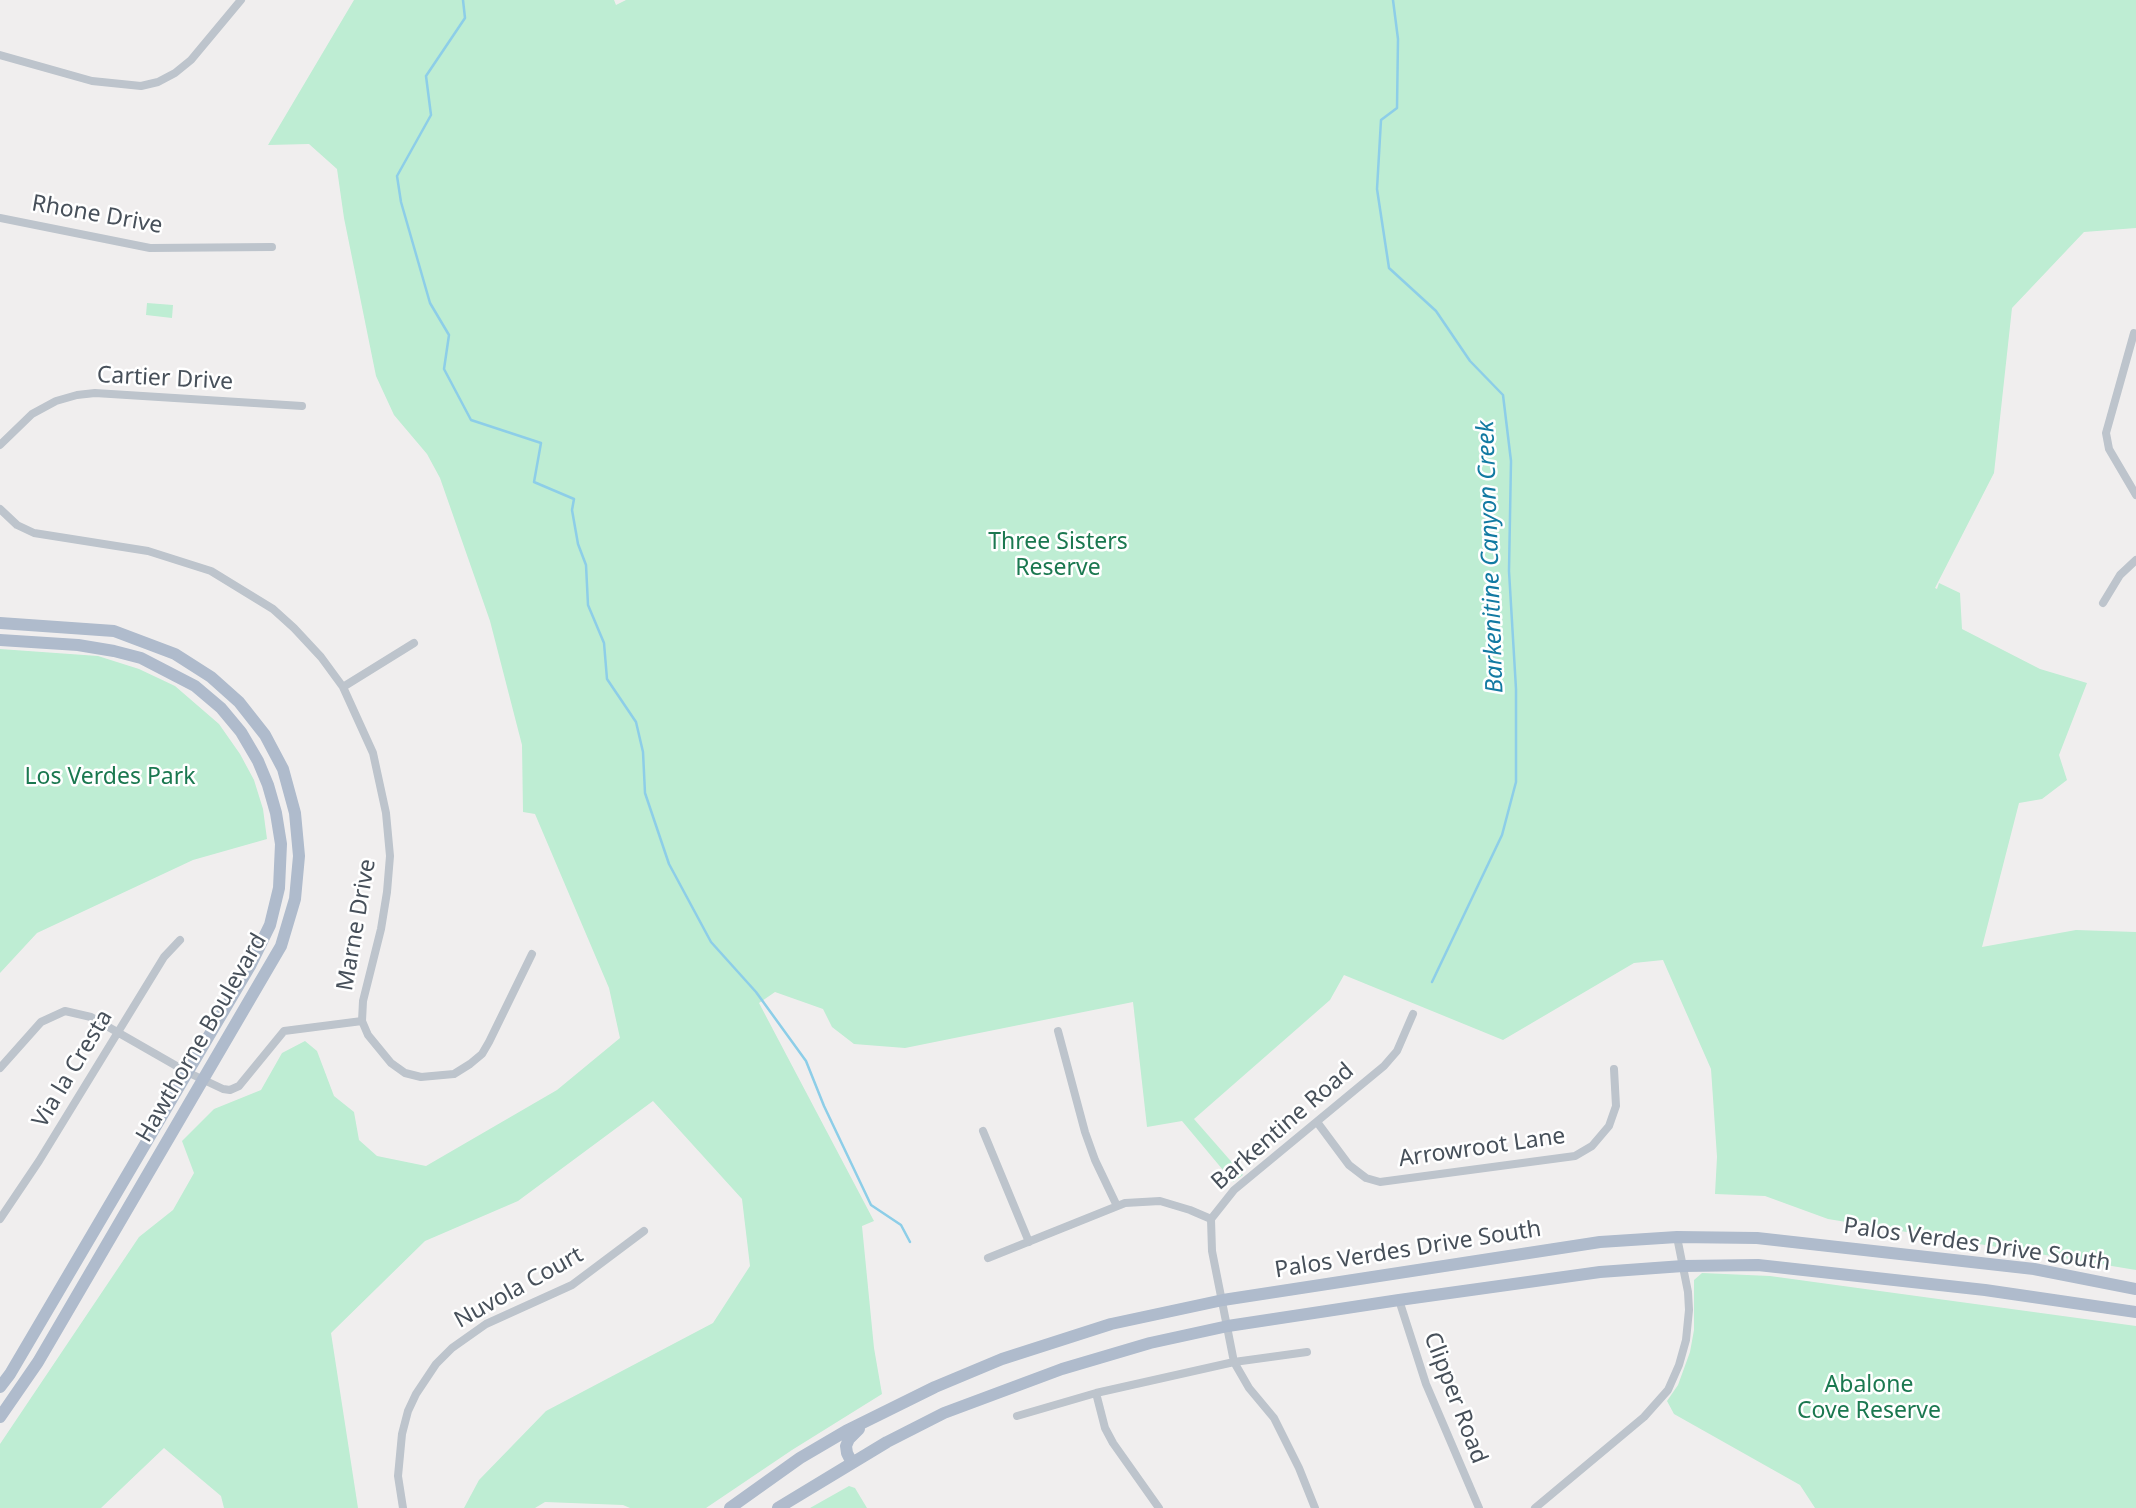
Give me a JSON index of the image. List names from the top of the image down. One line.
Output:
{"streets":{"main road":["Hawthorne Boulevard","Palos Verdes Drive South"],"street":["Rhone Drive","Cartier Drive","Marne Drive","Via la Cresta","Barkentine Road","Arrowroot Lane","Nuvola Court","Clipper Road"]},"crossings":[["Barkentine Road","Arrowroot Lane"],["Barkentine Road","Palos Verdes Drive South"],["Palos Verdes Drive South","Clipper Road"]],"water":["Barkenitine Canyon Creek"],"parks":["Three Sisters Reserve","Los Verdes Park","Abalone Cove Reserve"]}
